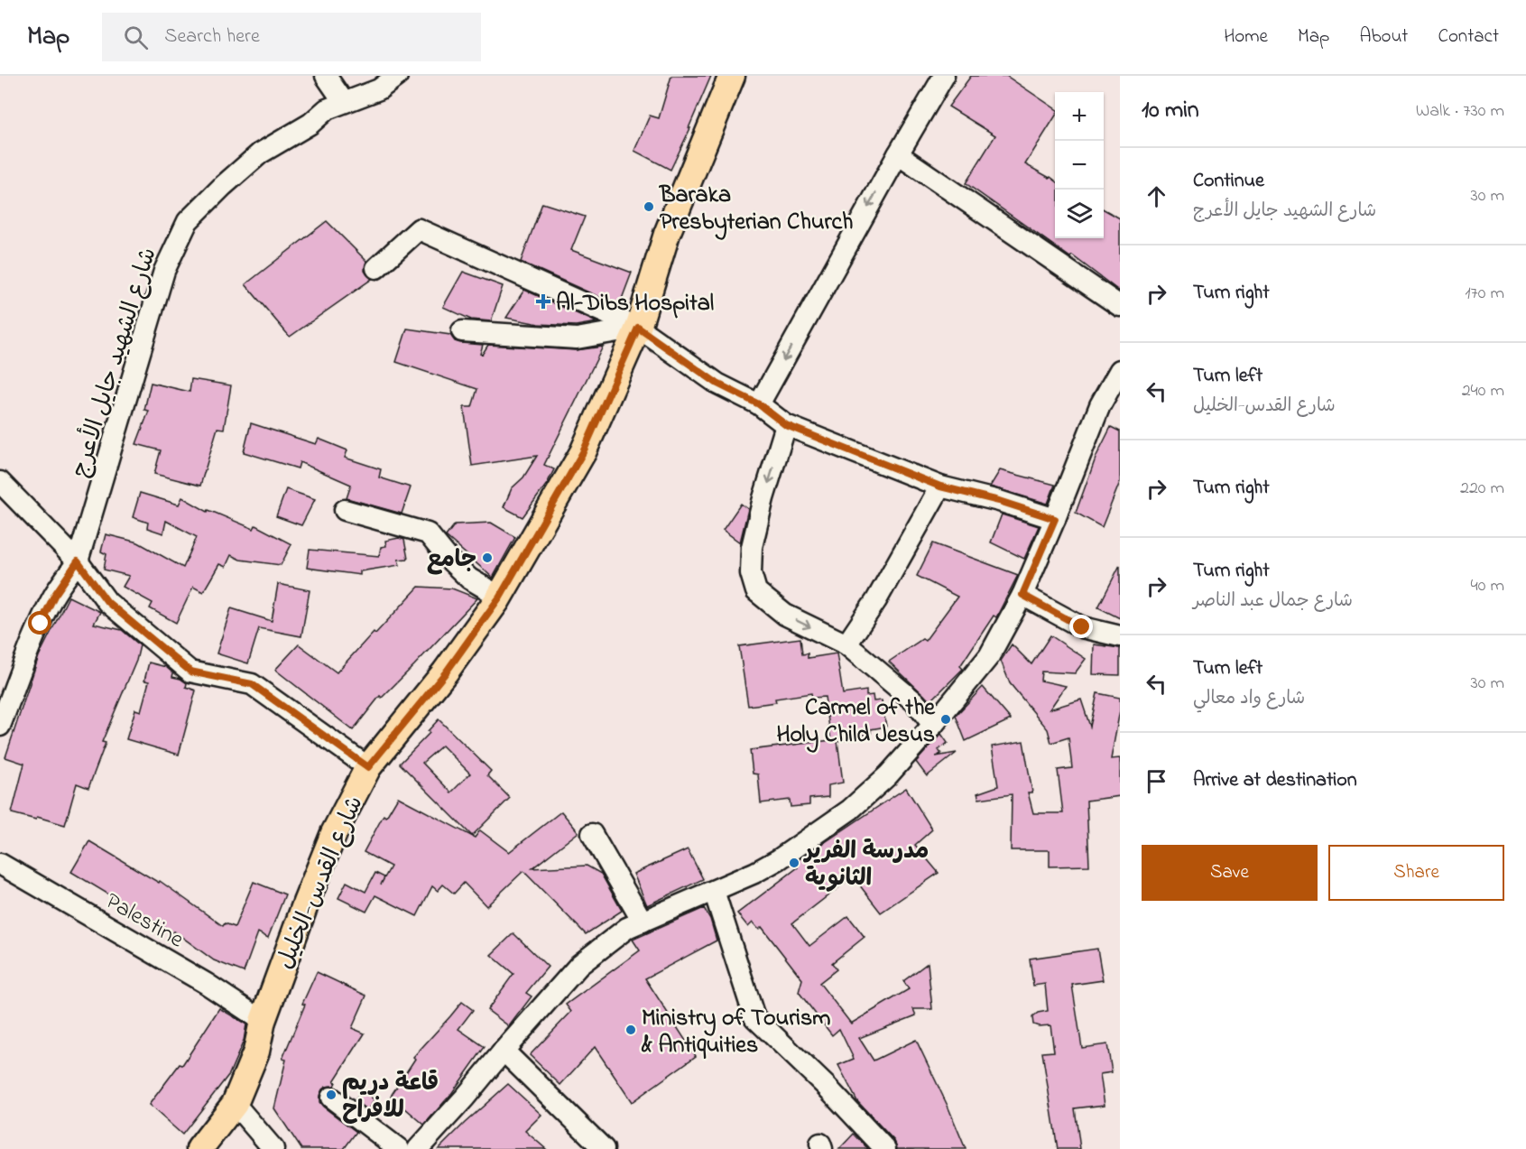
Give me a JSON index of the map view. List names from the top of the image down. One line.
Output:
{"streets":{"main road":["شارع القدس-الخليل"],"street":["شارع الشهيد جايل الأعرج","Palestine"]},"crossings":[["شارع القدس-الخليل","Palestine"]],"places":{"other":["Baraka Presbyterian Church","جامع","Carmel of the Holy Child Jesus","مدرسة الفرير الثانوية","Ministry of Tourism & Antiquities","قاعة دريم للافراح"],"health":["Al-Dibs Hospital"]},"page":{"header":"Map","search":"Search here","nav":["Home","Map","About","Contact"],"heading":["10 min","Walk · 730 m"],"map_buttons":["+","−"],"list":[["Continue","شارع الشهيد جايل الأعرج","30 m"],["Turn right","170 m"],["Turn left","شارع القدس-الخليل","240 m"],["Turn right","220 m"],["Turn right","شارع جمال عبد الناصر","40 m"],["Turn left","شارع واد معالي","30 m"],"Arrive at destination"],"buttons":["Save","Share"]}}
